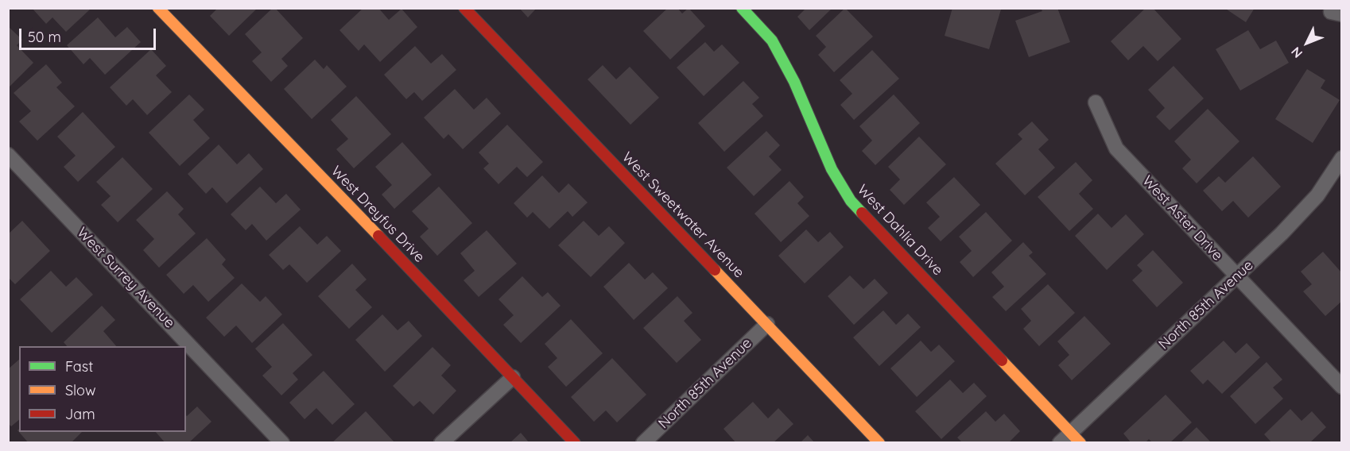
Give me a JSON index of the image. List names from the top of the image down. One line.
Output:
{"streets":{"street":["West Dreyfus Drive","West Sweetwater Avenue","West Aster Drive","West Dahlia Drive","West Surrey Avenue","North 85th Avenue"]},"crossings":[["West Sweetwater Avenue","North 85th Avenue"],["West Aster Drive","North 85th Avenue"],["West Dahlia Drive","North 85th Avenue"]],"legend":["Fast","Slow","Jam"],"scale_bar":"50 m","north":"bottom left"}
